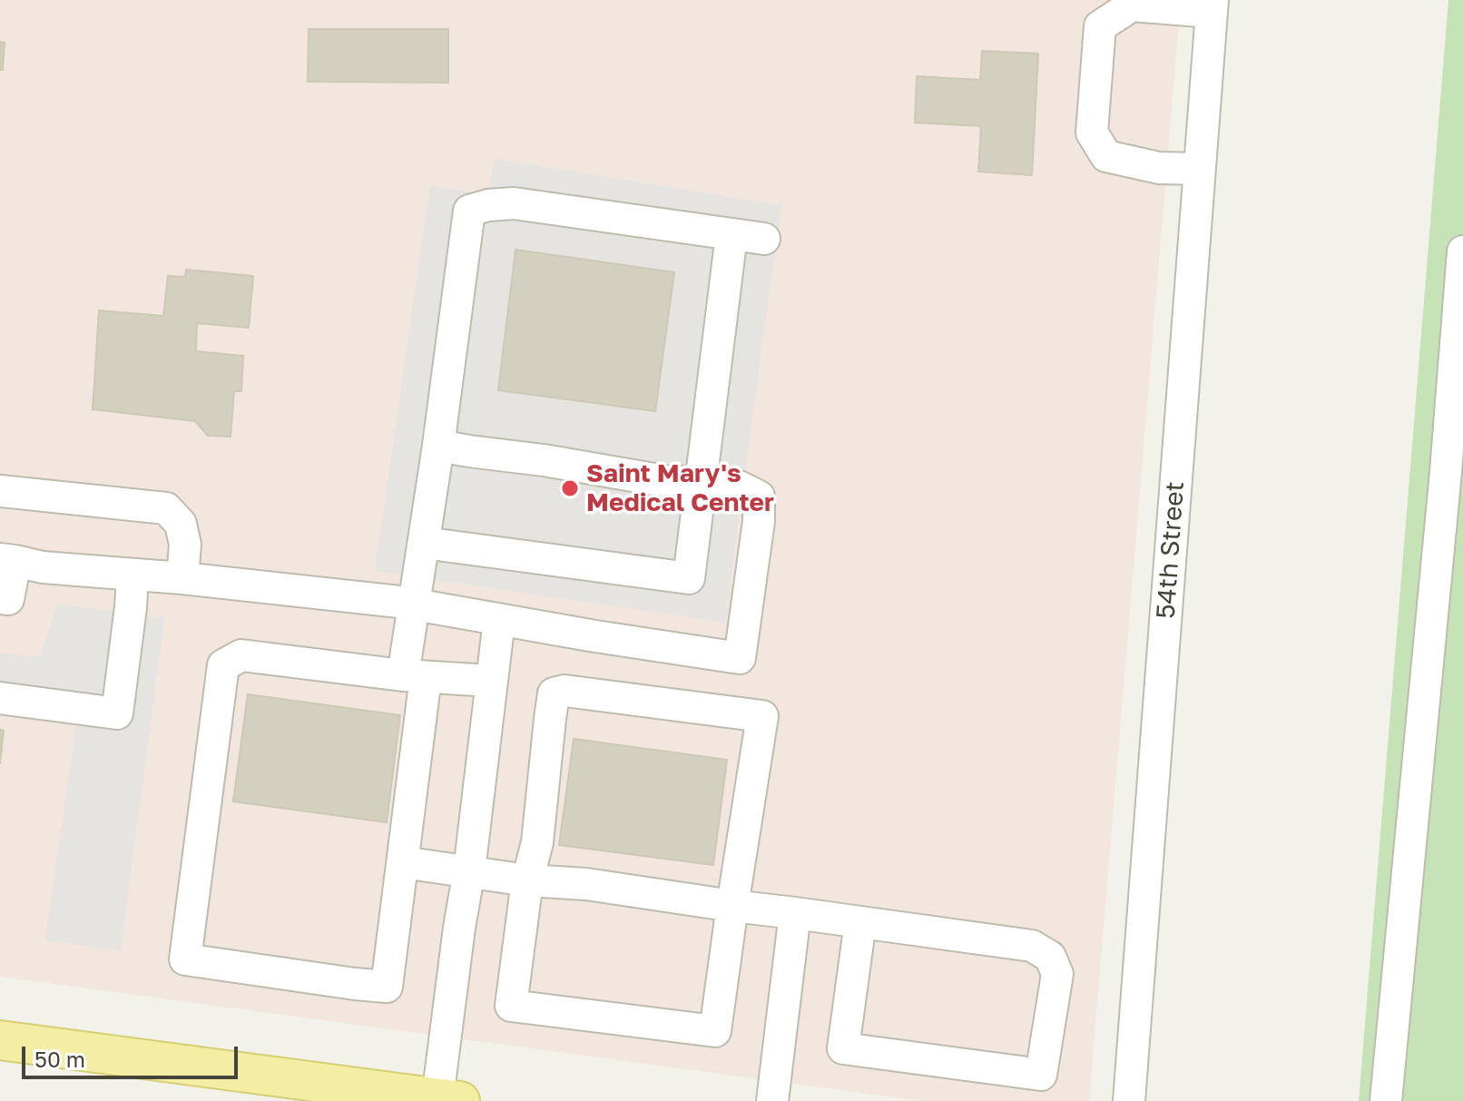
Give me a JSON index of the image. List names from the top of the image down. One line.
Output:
{"streets":{"street":["54th Street"]},"places":["Saint Mary's Medical Center"],"scale_bar":"50 m"}
